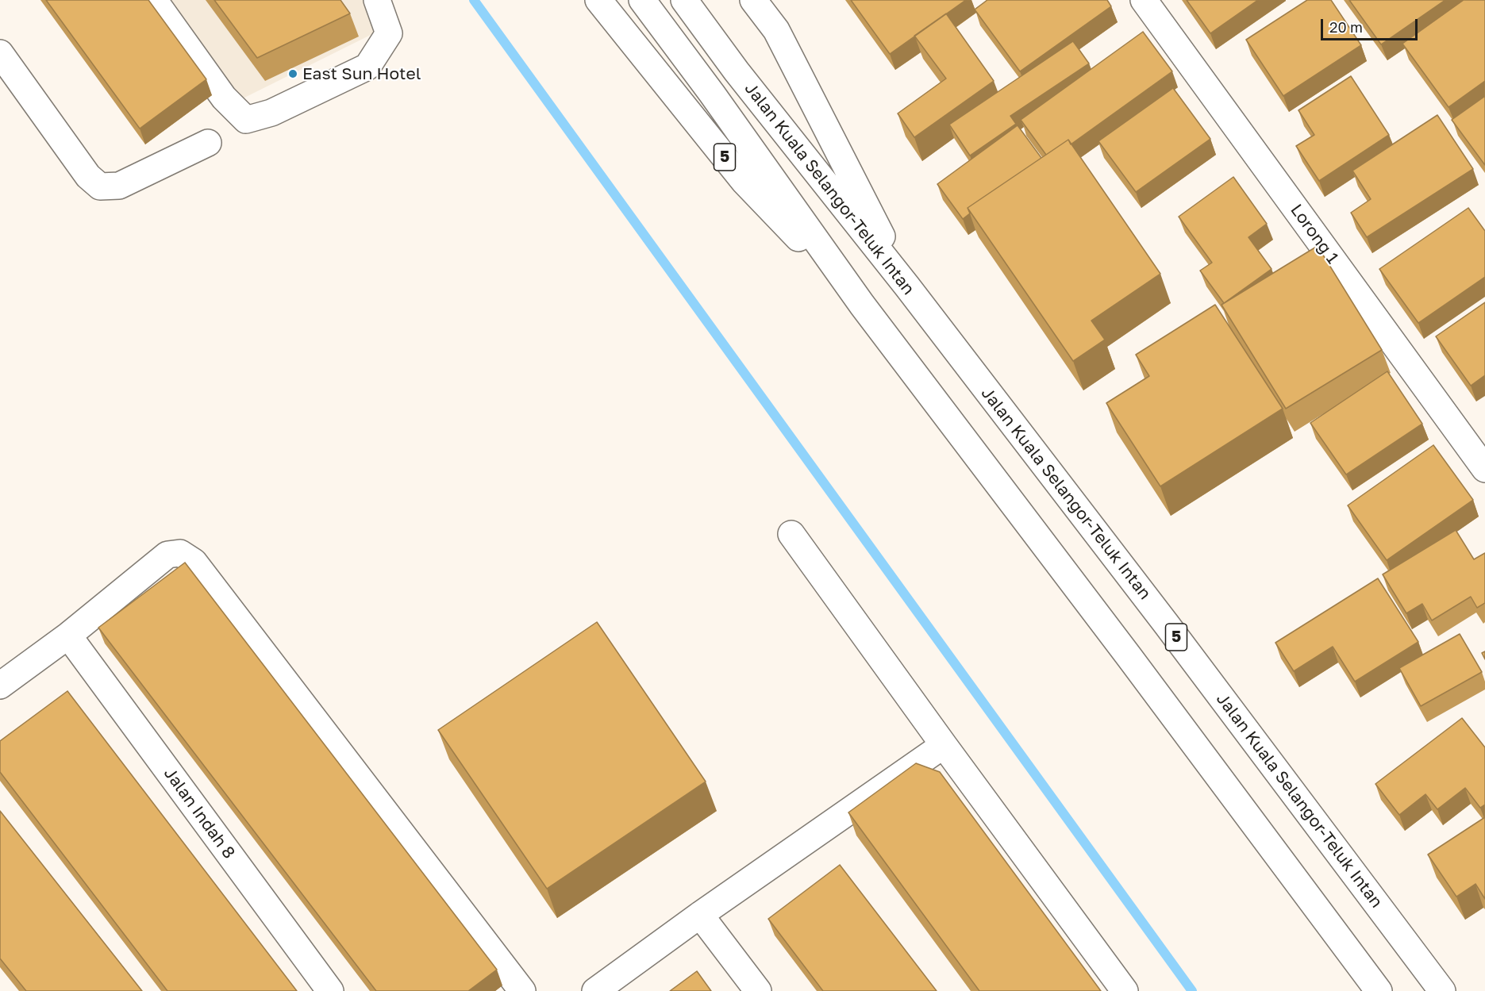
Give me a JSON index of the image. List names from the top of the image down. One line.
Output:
{"streets":{"main road":["5","Jalan Kuala Selangor-Teluk Intan","Lorong 1","Jalan Indah 8"]},"crossings":[["5","Jalan Kuala Selangor-Teluk Intan"]],"places":["East Sun Hotel"],"scale_bar":"20 m"}
